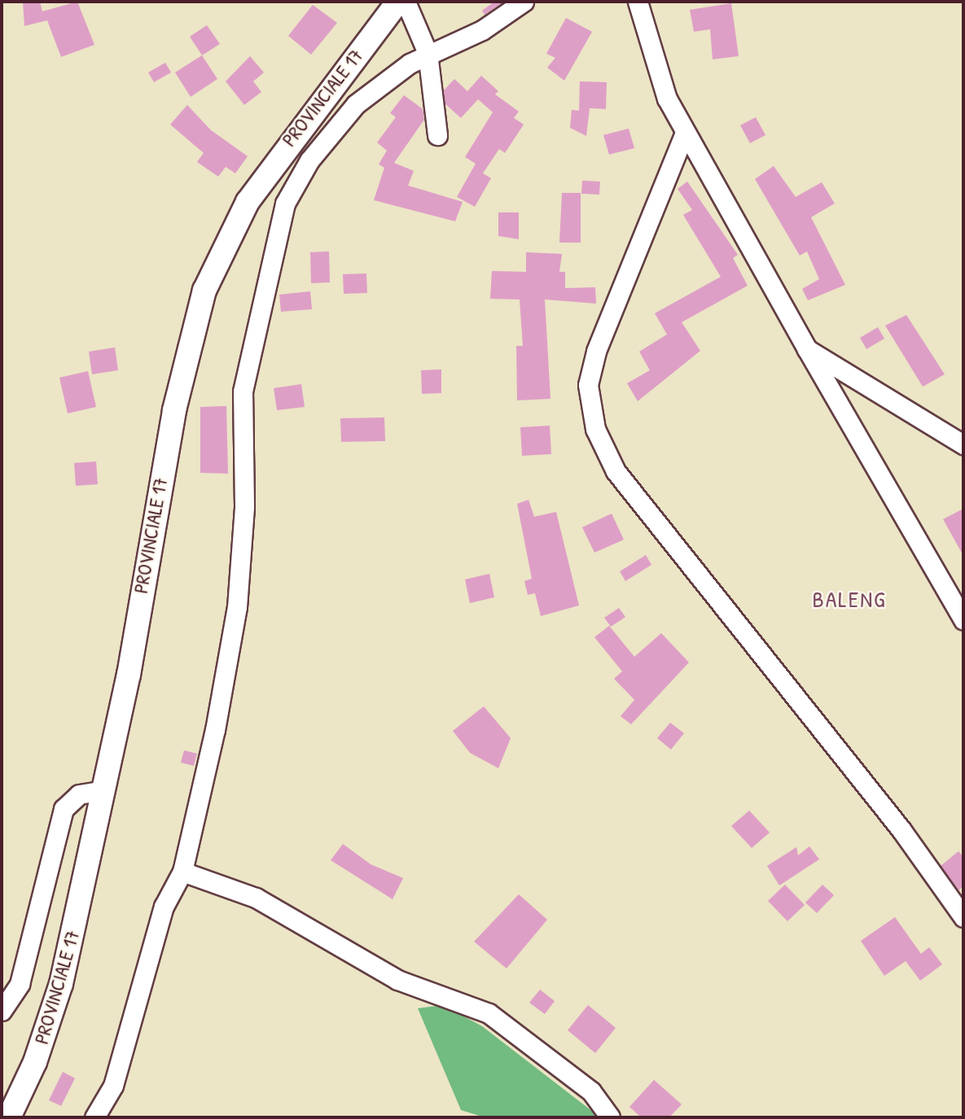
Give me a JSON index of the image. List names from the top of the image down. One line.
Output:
{"streets":{"main road":["PROVINCIALE 17"]},"districts":["BALENG"]}
